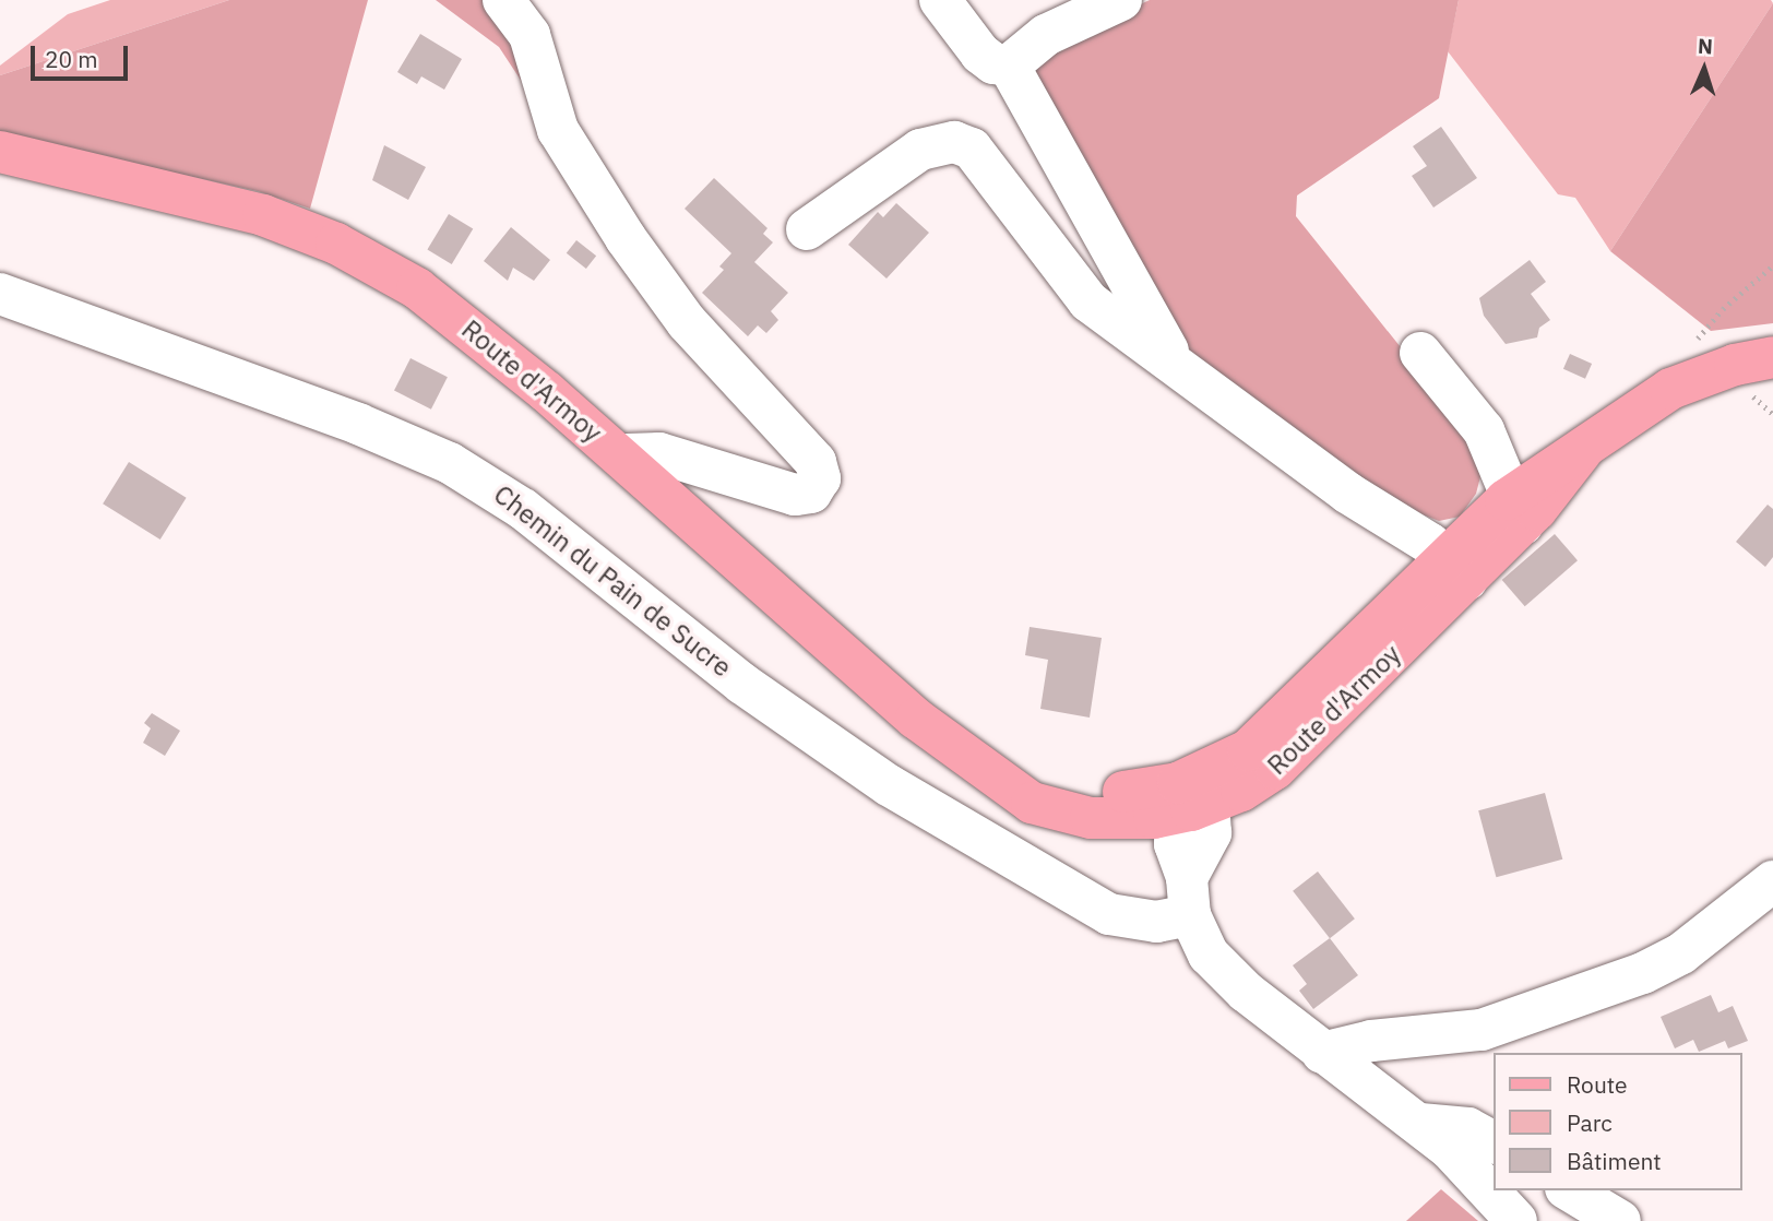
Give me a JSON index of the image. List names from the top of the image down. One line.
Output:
{"streets":{"main road":["Route d'Armoy"],"street":["Chemin du Pain de Sucre"]},"legend":["Route","Parc","Bâtiment"],"scale_bar":"20 m","north":"top"}
